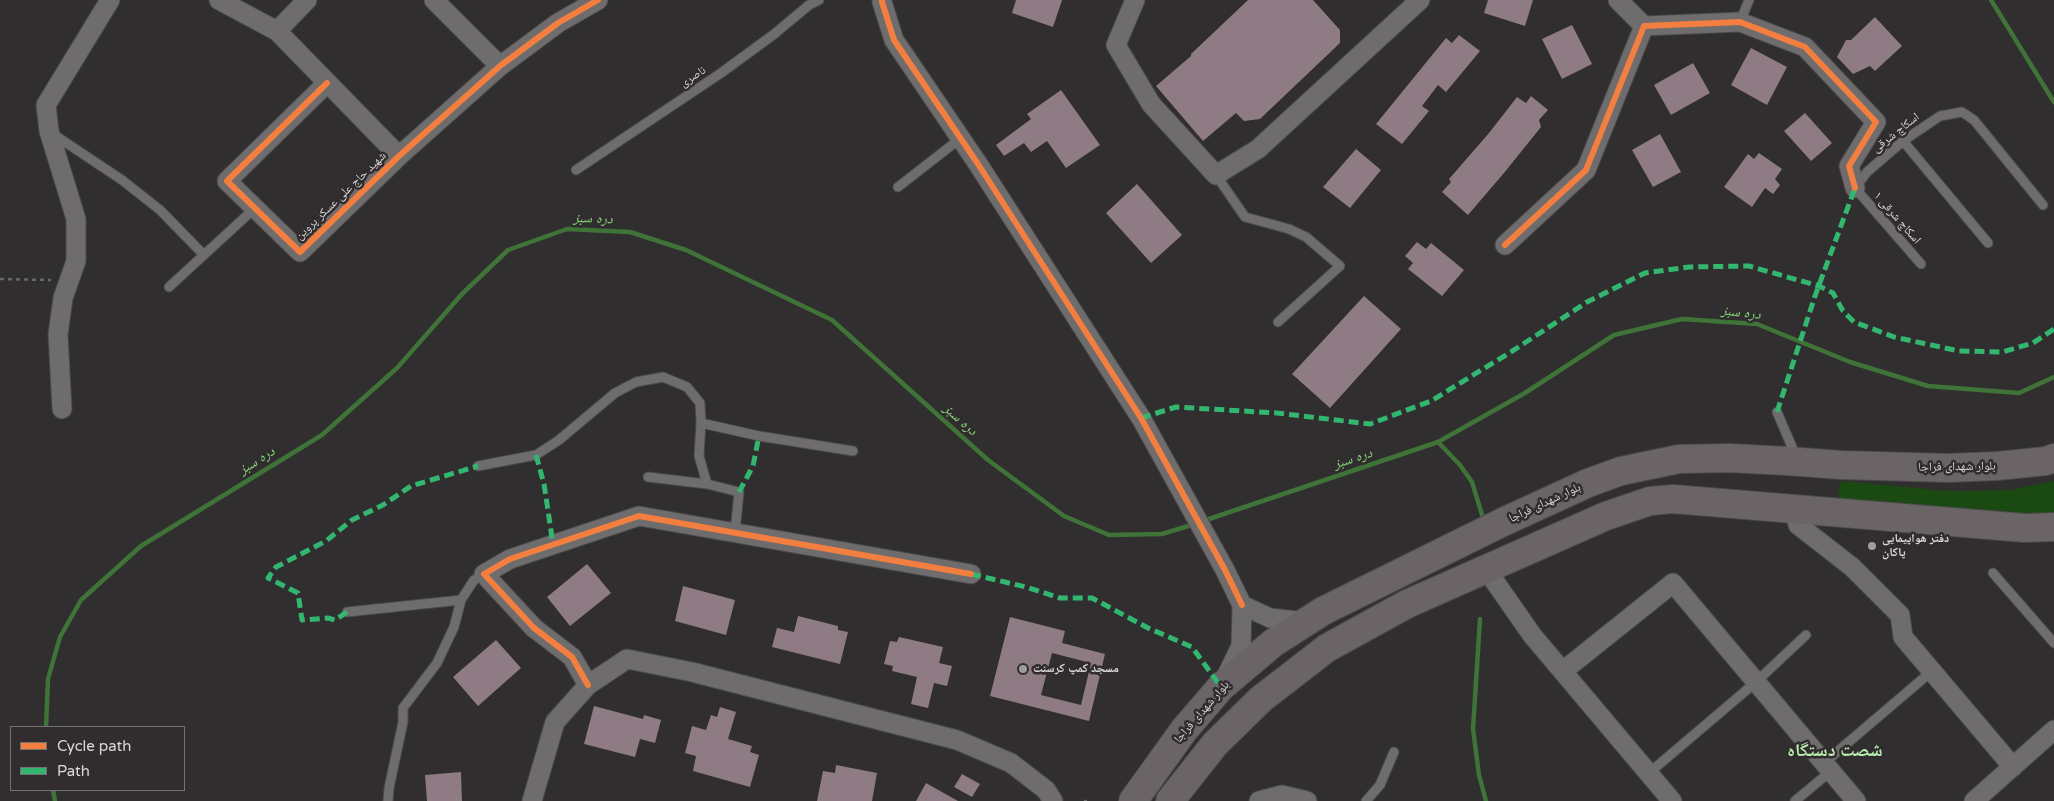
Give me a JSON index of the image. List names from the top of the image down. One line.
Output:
{"streets":{"main road":["بلوار شهدای فراجا"],"street":["شهید حاج علی عسکر پروین"],"lane":["ناصری","اسکاچ شرقی","اسکاچ شرقی ۱"]},"crossings":[["اسکاچ شرقی","اسکاچ شرقی ۱"]],"districts":["شصت دستگاه"],"water":["دره سبز"],"places":["دفتر هواپیمایی پاکان","مسجد کمپ کرسنت"],"legend":["Cycle path","Path"]}
